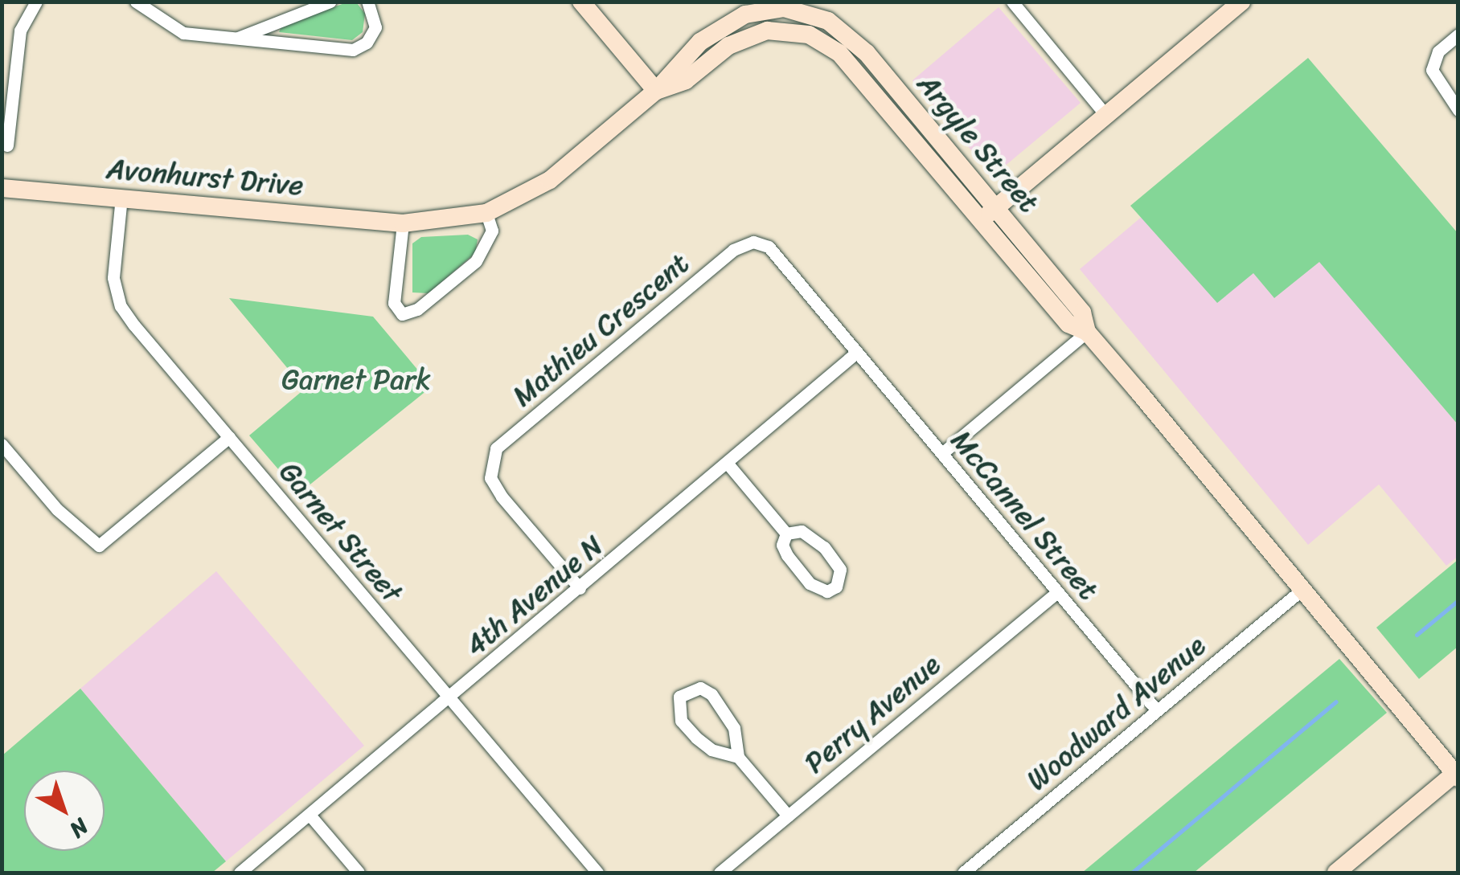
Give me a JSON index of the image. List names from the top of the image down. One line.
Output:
{"streets":{"street":["Argyle Street","Avonhurst Drive","Mathieu Crescent","McCannel Street","Garnet Street","4th Avenue N","Woodward Avenue","Perry Avenue"]},"crossings":[["Argyle Street","Avonhurst Drive"],["Argyle Street","Woodward Avenue"],["Avonhurst Drive","Garnet Street"],["Mathieu Crescent","McCannel Street"],["Mathieu Crescent","4th Avenue N"],["McCannel Street","4th Avenue N"],["McCannel Street","Woodward Avenue"],["McCannel Street","Perry Avenue"],["Garnet Street","4th Avenue N"]],"parks":["Garnet Park"],"north":"bottom right"}
